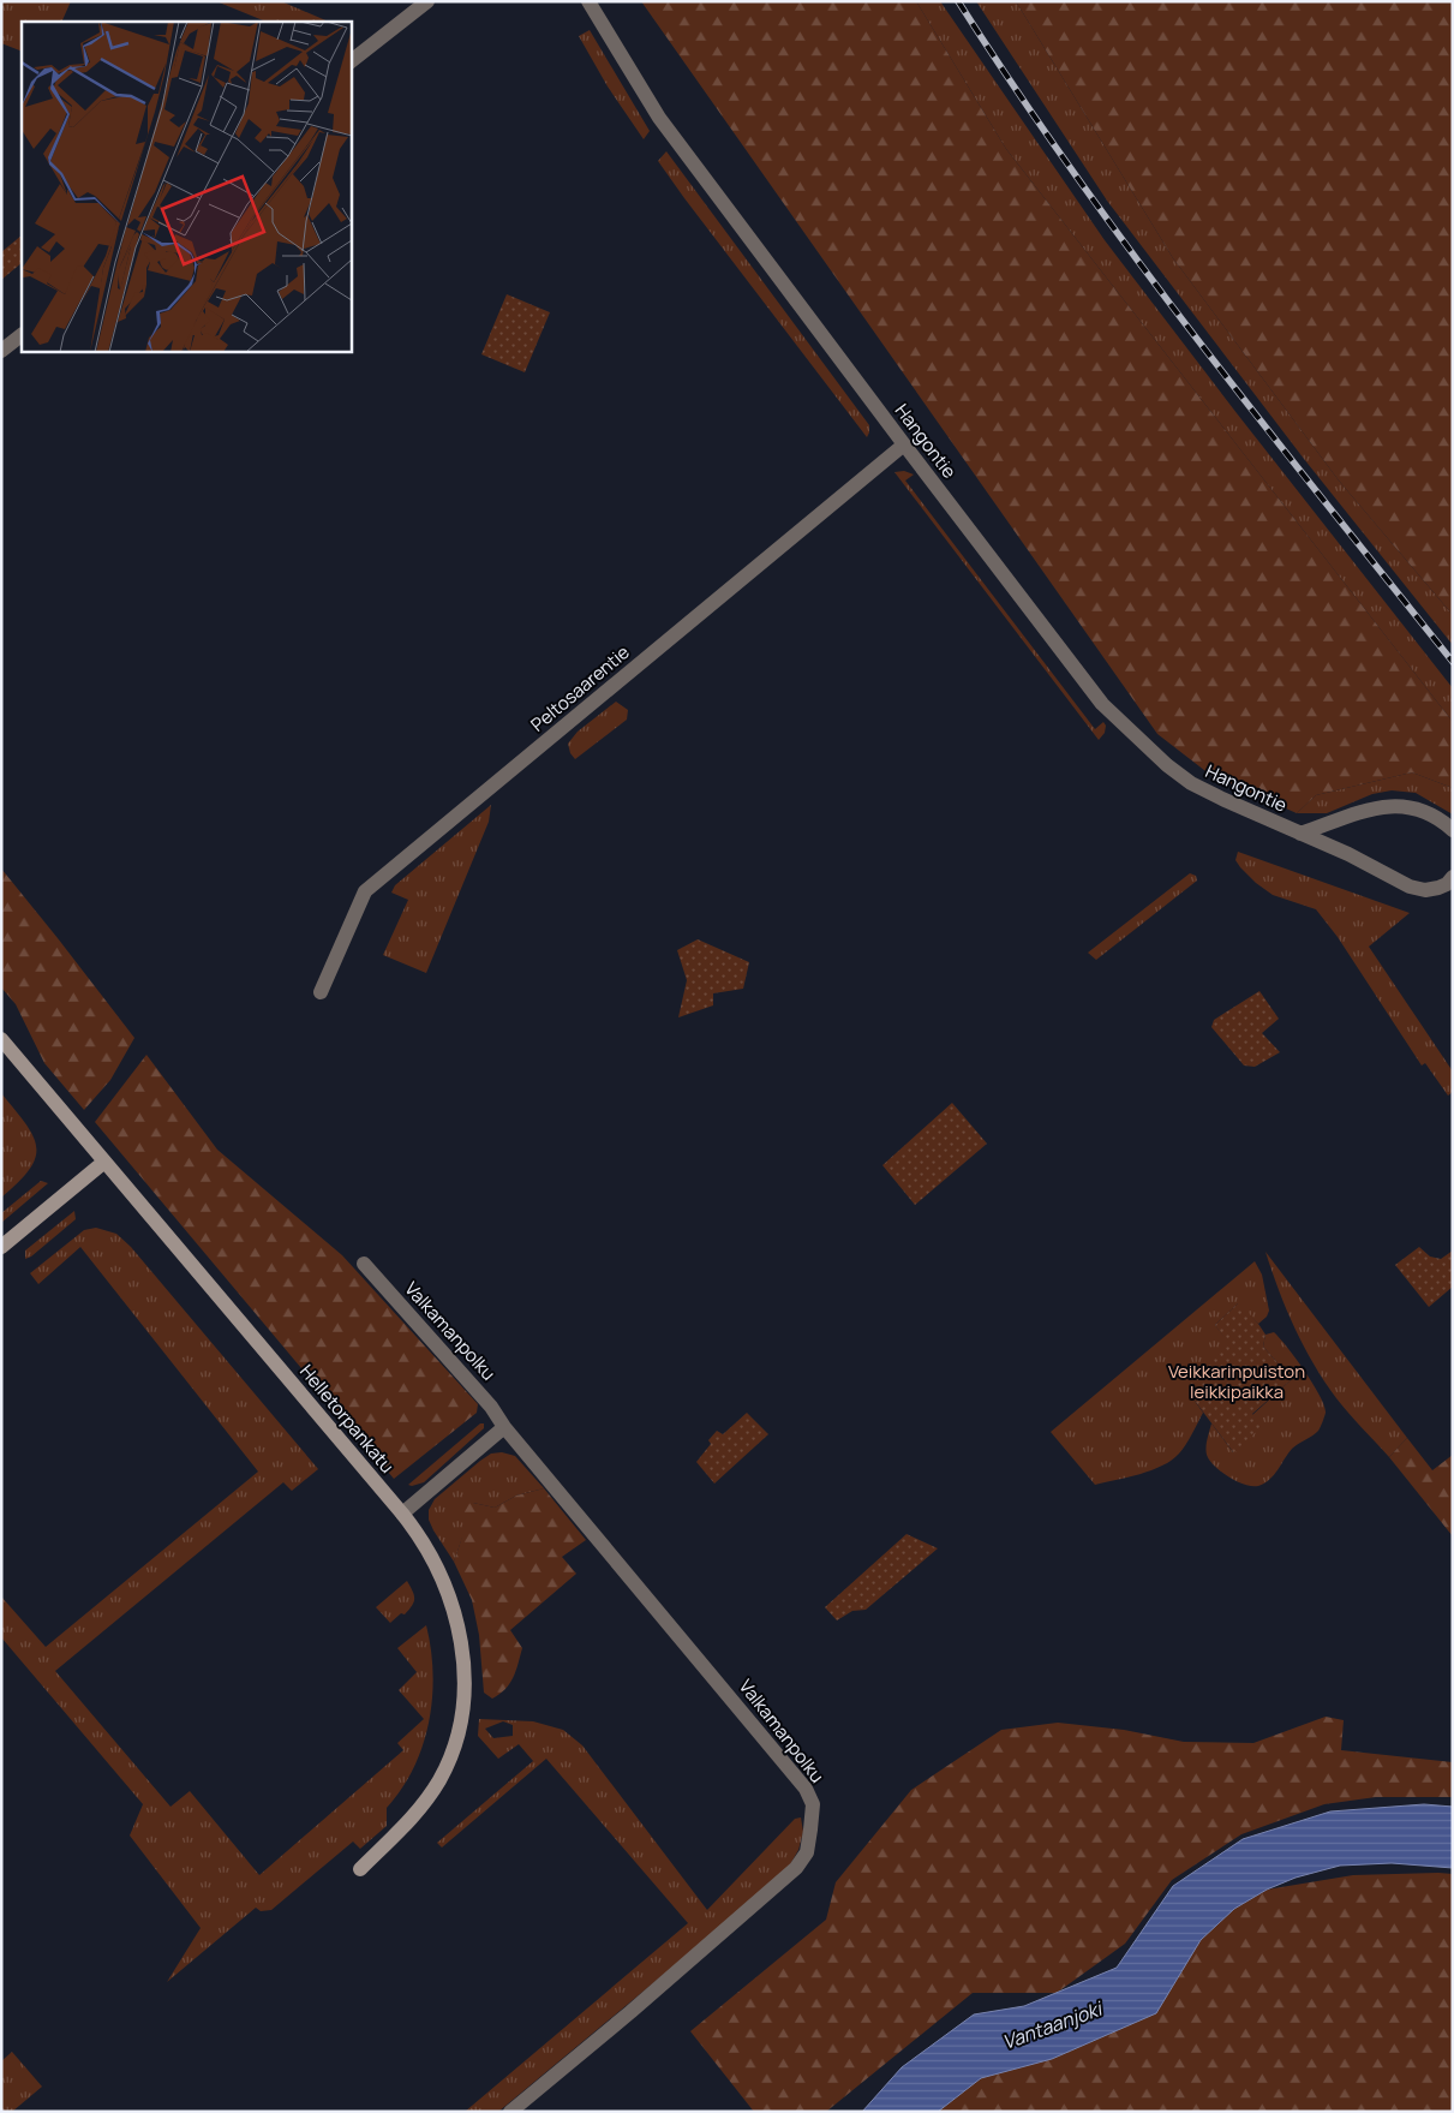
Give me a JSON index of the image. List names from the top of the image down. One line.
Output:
{"streets":{"street":["Hangontie","Peltosaarentie","Valkamanpolku","Helletorpankatu"]},"crossings":[["Hangontie","Peltosaarentie"]],"water":["Vantaanjoki"],"parks":["Veikkarinpuiston leikkipaikka"]}
